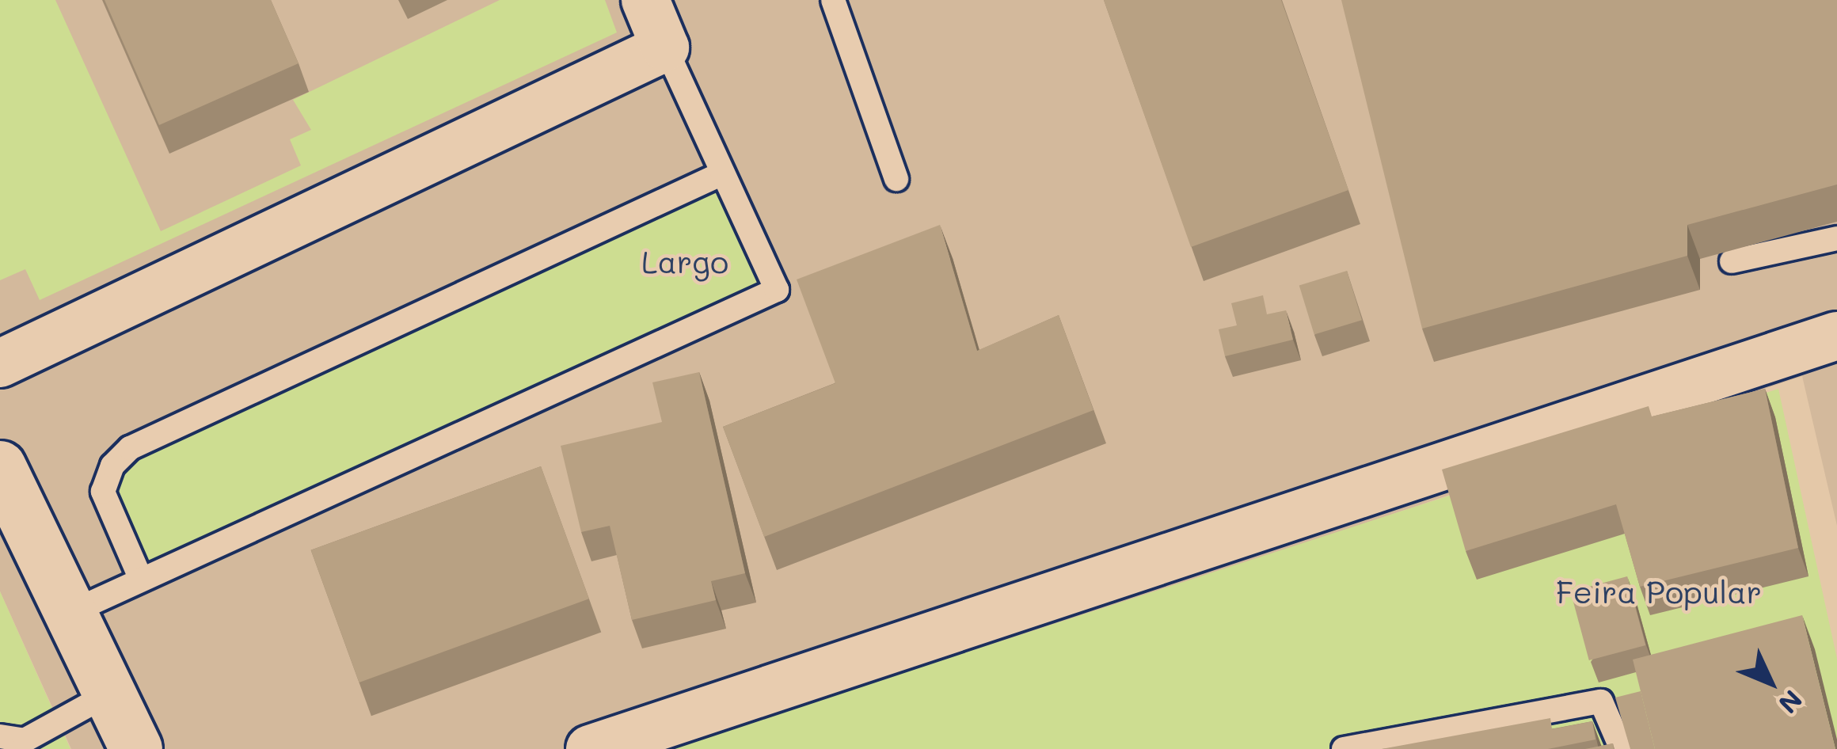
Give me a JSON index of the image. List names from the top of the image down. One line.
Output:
{"parks":["Largo","Feira Popular"],"north":"bottom right"}
